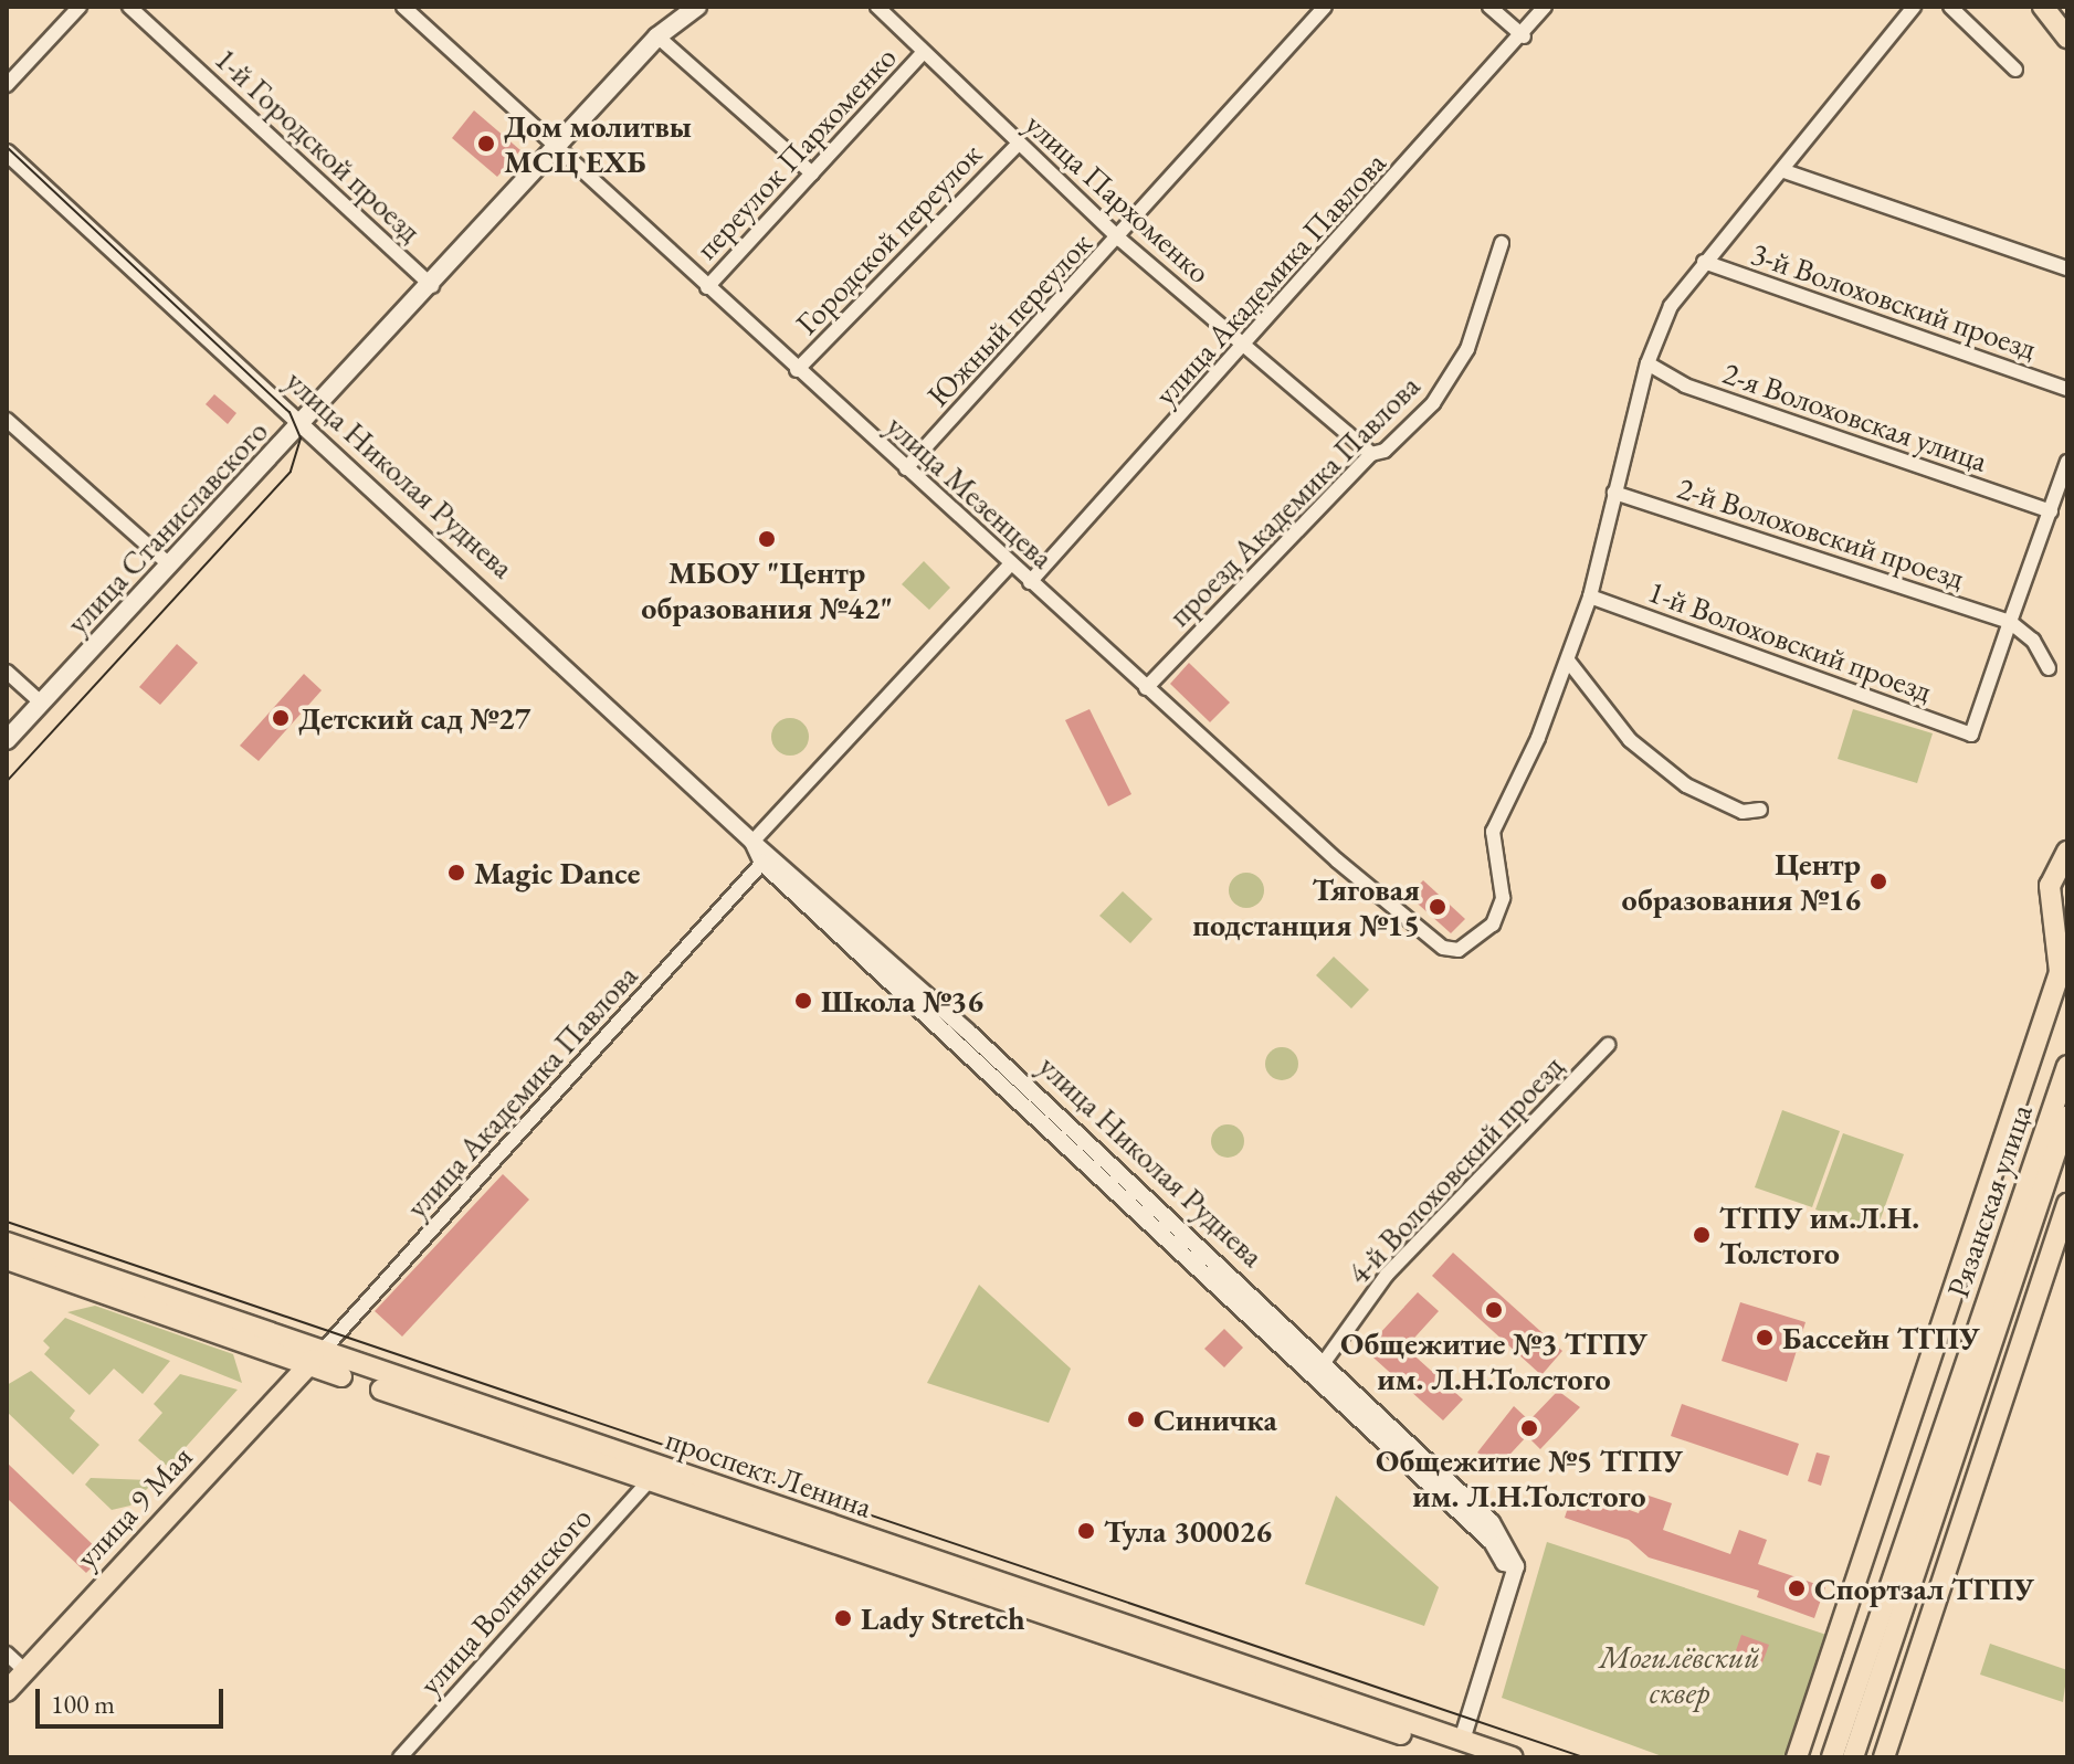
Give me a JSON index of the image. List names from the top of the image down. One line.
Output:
{"streets":{"main road":["улица Станиславского","Рязанская улица","проспект Ленина","улица 9 Мая"],"street":["1-й Городской проезд","переулок Пархоменко","улица Пархоменко","Городской переулок","улица Академика Павлова","3-й Волоховский проезд","Южный переулок","2-я Волоховская улица","улица Николая Руднева","улица Мезенцева","проезд Академика Павлова","2-й Волоховский проезд","1-й Волоховский проезд","4-й Волоховский проезд","улица Волнянского"]},"crossings":[["1-й Городской проезд","улица Станиславского"],["переулок Пархоменко","улица Пархоменко"],["переулок Пархоменко","улица Мезенцева"],["улица Пархоменко","Городской переулок"],["улица Пархоменко","улица Академика Павлова"],["улица Пархоменко","Южный переулок"],["улица Пархоменко","проезд Академика Павлова"],["Городской переулок","улица Мезенцева"],["улица Академика Павлова","улица Николая Руднева"],["улица Академика Павлова","улица Мезенцева"],["улица Академика Павлова","проспект Ленина"],["улица Академика Павлова","улица 9 Мая"],["Южный переулок","улица Мезенцева"],["улица Николая Руднева","улица Станиславского"],["улица Николая Руднева","4-й Волоховский проезд"],["улица Николая Руднева","проспект Ленина"],["улица Мезенцева","проезд Академика Павлова"],["улица Мезенцева","улица Станиславского"],["2-й Волоховский проезд","1-й Волоховский проезд"],["проспект Ленина","улица 9 Мая"],["проспект Ленина","улица Волнянского"]],"parks":["Могилёвский сквер"],"places":["Дом молитвы МСЦ ЕХБ","МБОУ \"Центр образования №42\"","Детский сад №27","Magic Dance","Центр образования №16","Тяговая подстанция №15","Школа №36","ТГПУ им.Л.Н. Толстого","Общежитие №3 ТГПУ им. Л.Н.Толстого","Бассейн ТГПУ","Синичка","Общежитие №5 ТГПУ им. Л.Н.Толстого","Тула 300026","Спортзал ТГПУ","Lady Stretch"],"scale_bar":"100 m"}
